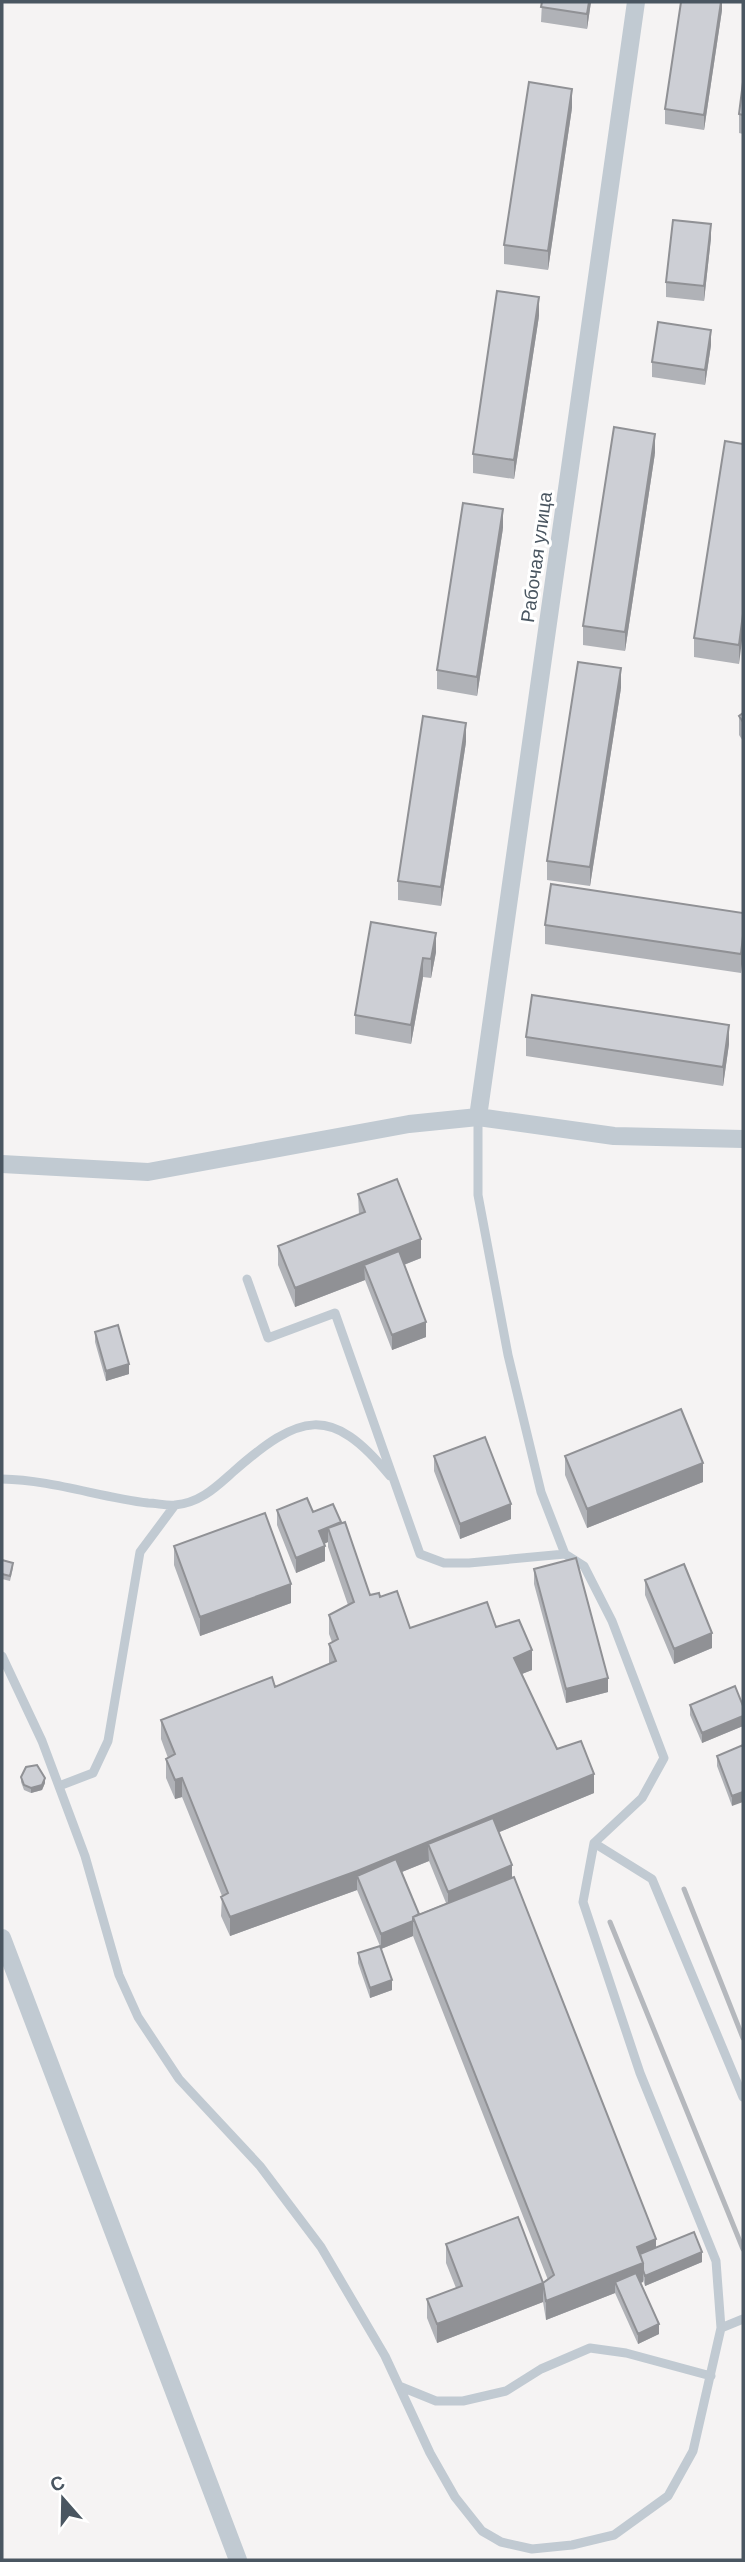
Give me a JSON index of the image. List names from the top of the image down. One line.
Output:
{"streets":{"street":["Рабочая улица"]},"north":"top"}
